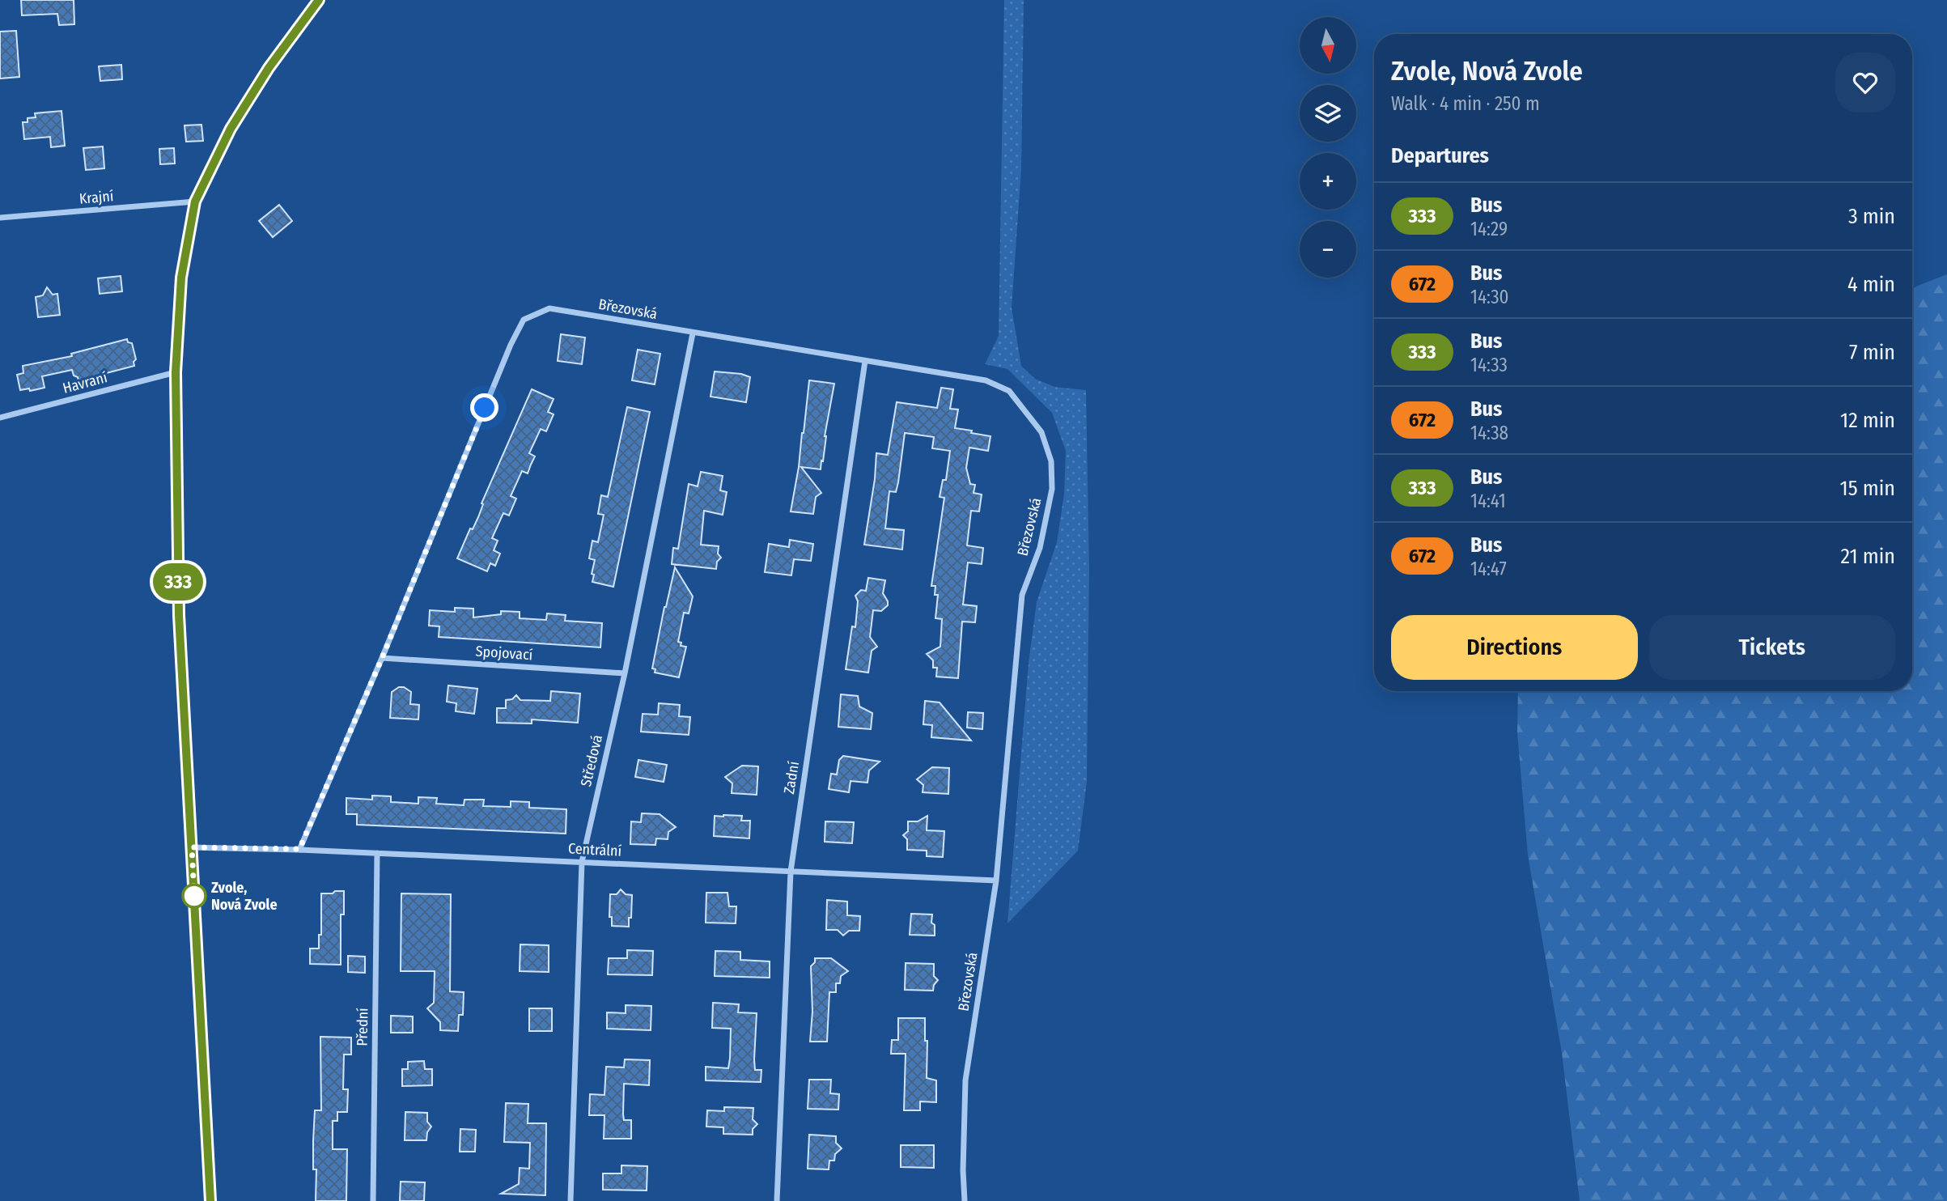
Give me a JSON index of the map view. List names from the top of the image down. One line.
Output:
{"streets":{"street":["Krajní","Březovská","Havraní","Spojovací","Středová","Zadní","Centrální","Přední"]},"crossings":[["Březovská","Spojovací"],["Březovská","Středová"],["Březovská","Zadní"],["Březovská","Centrální"],["Spojovací","Středová"],["Středová","Centrální"],["Zadní","Centrální"],["Centrální","Přední"]],"places":["Zvole, Nová Zvole"],"lines":["bus line 333"],"north":"bottom","page":{"on_map":"333","map_buttons":["+","−"],"heading":[["Zvole, Nová Zvole","Walk · 4 min · 250 m"],"Departures"],"list":[{"mark":"333","name":"Bus","note":"14:29","value":"3 min"},{"mark":"672","name":"Bus","note":"14:30","value":"4 min"},{"mark":"333","name":"Bus","note":"14:33","value":"7 min"},{"mark":"672","name":"Bus","note":"14:38","value":"12 min"},{"mark":"333","name":"Bus","note":"14:41","value":"15 min"},{"mark":"672","name":"Bus","note":"14:47","value":"21 min"}],"buttons":["Directions","Tickets"]}}
